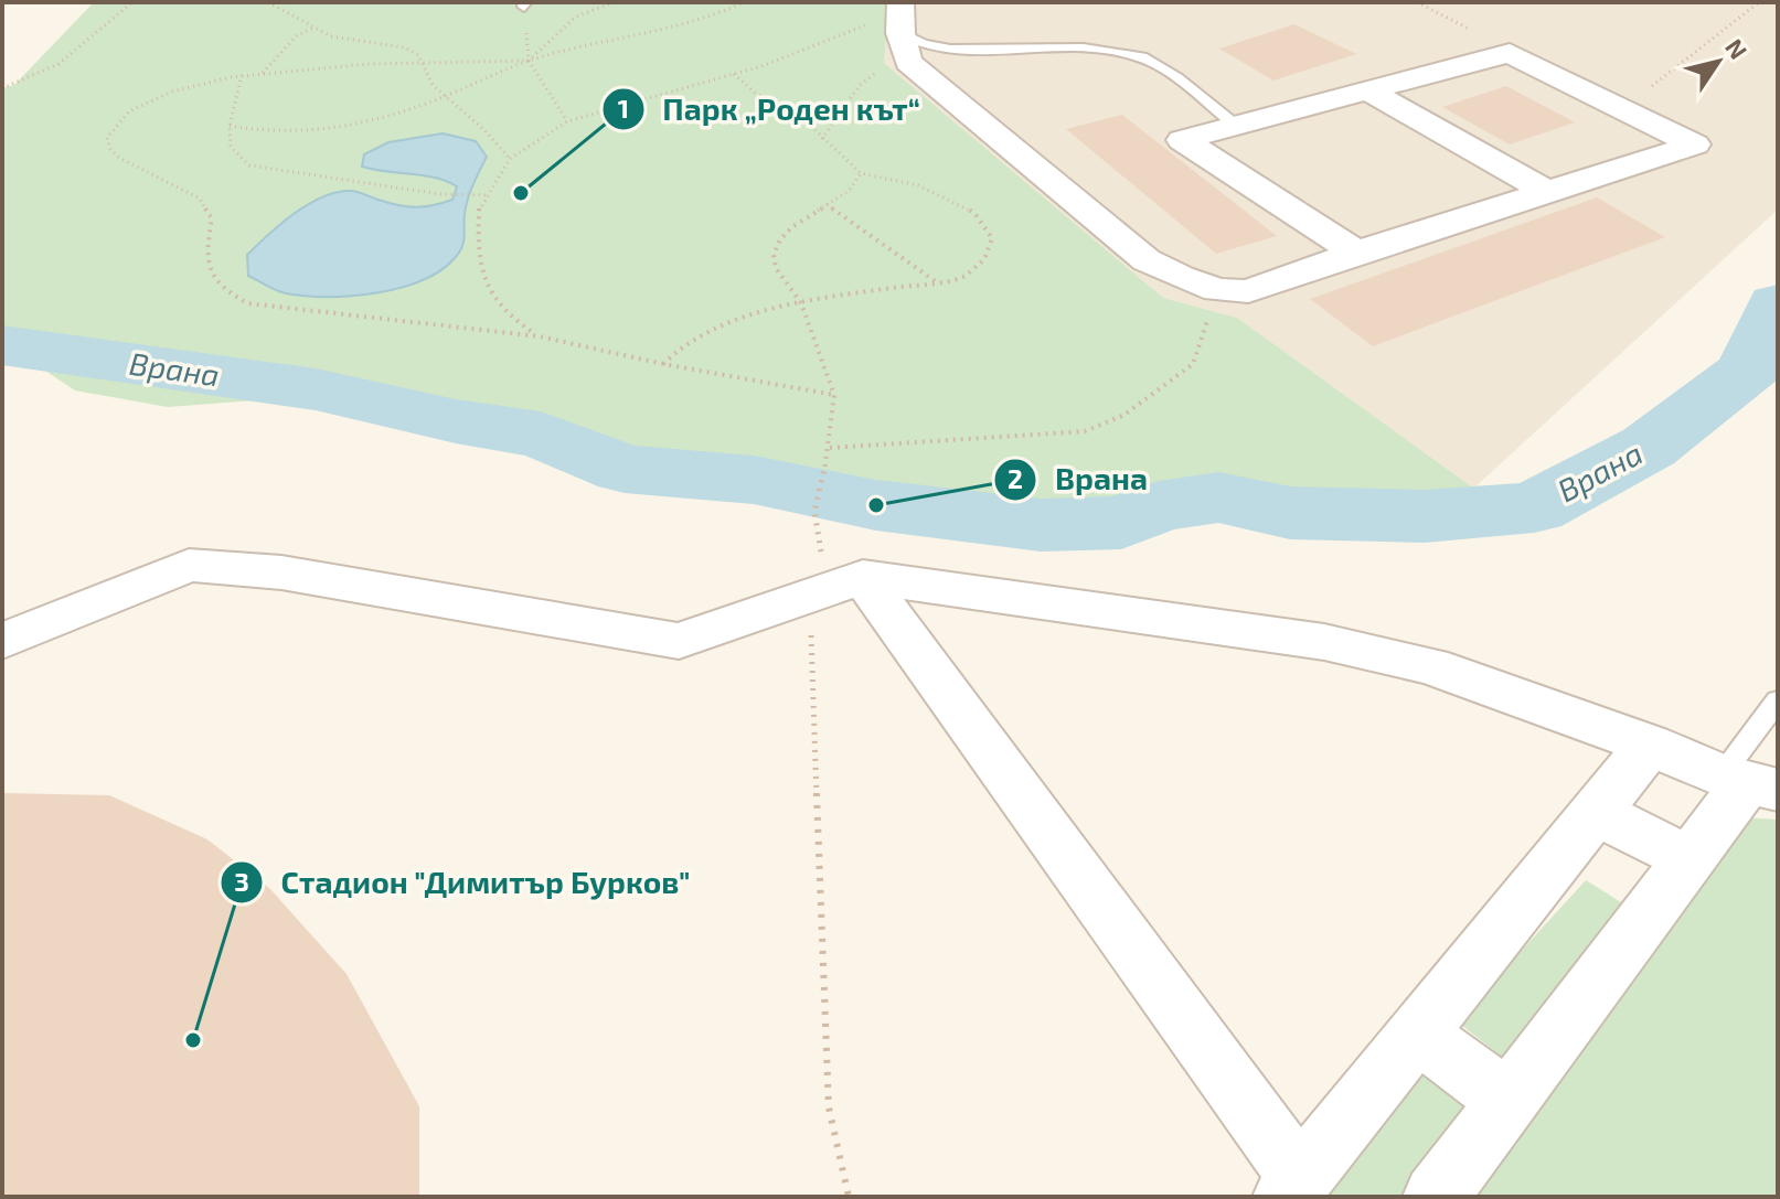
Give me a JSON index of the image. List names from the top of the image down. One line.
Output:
{"water":["Врана"],"places":["Парк „Роден кът“","Врана","Стадион \"Димитър Бурков\""],"north":"top right"}
